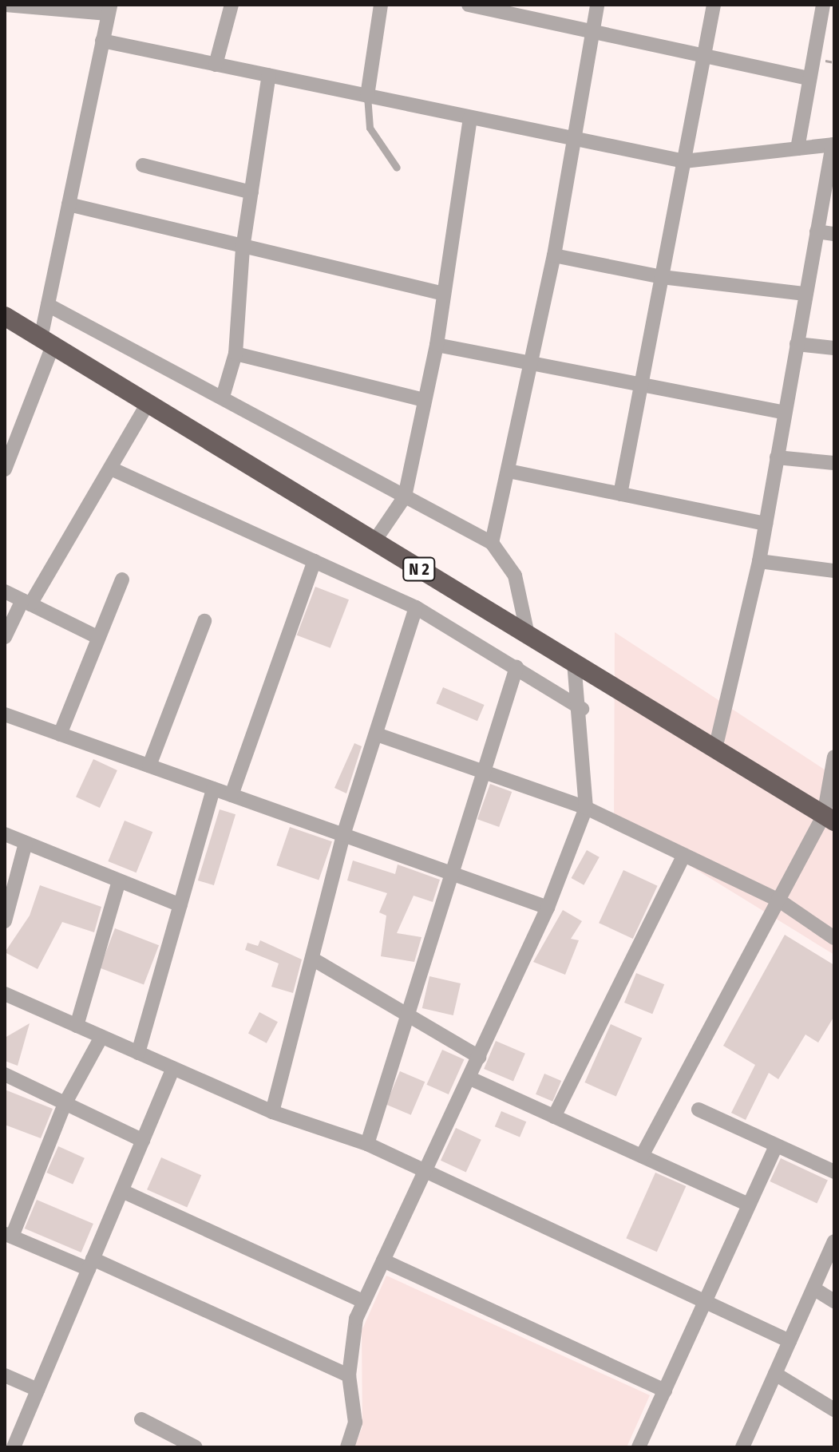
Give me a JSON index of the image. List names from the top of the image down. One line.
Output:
{"streets":{"highway":["N 2"]}}
